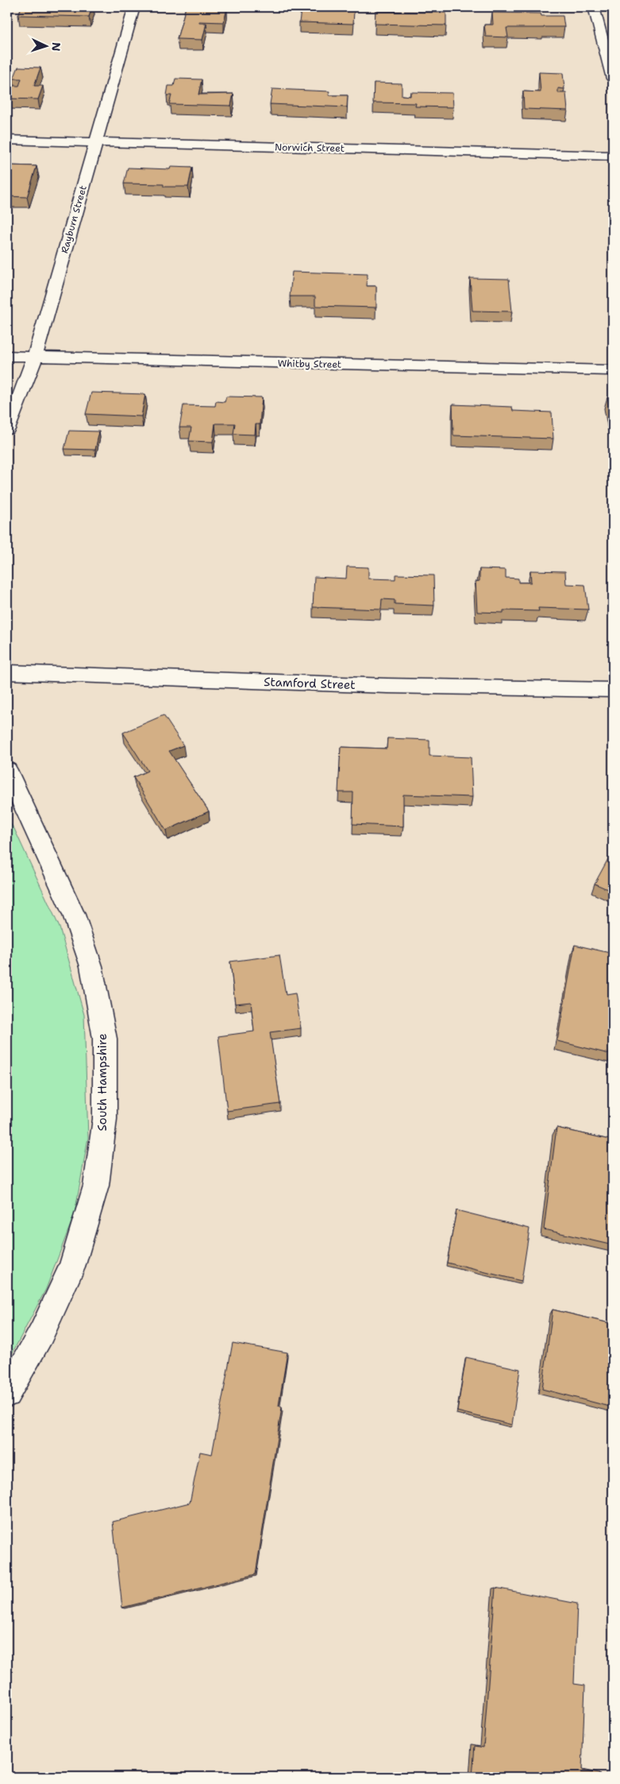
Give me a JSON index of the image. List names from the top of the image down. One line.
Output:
{"streets":{"street":["Norwich Street","Rayburn Street","Whitby Street","Stamford Street","South Hampshire"]},"crossings":[["Norwich Street","Rayburn Street"],["Rayburn Street","Whitby Street"]],"north":"right"}
